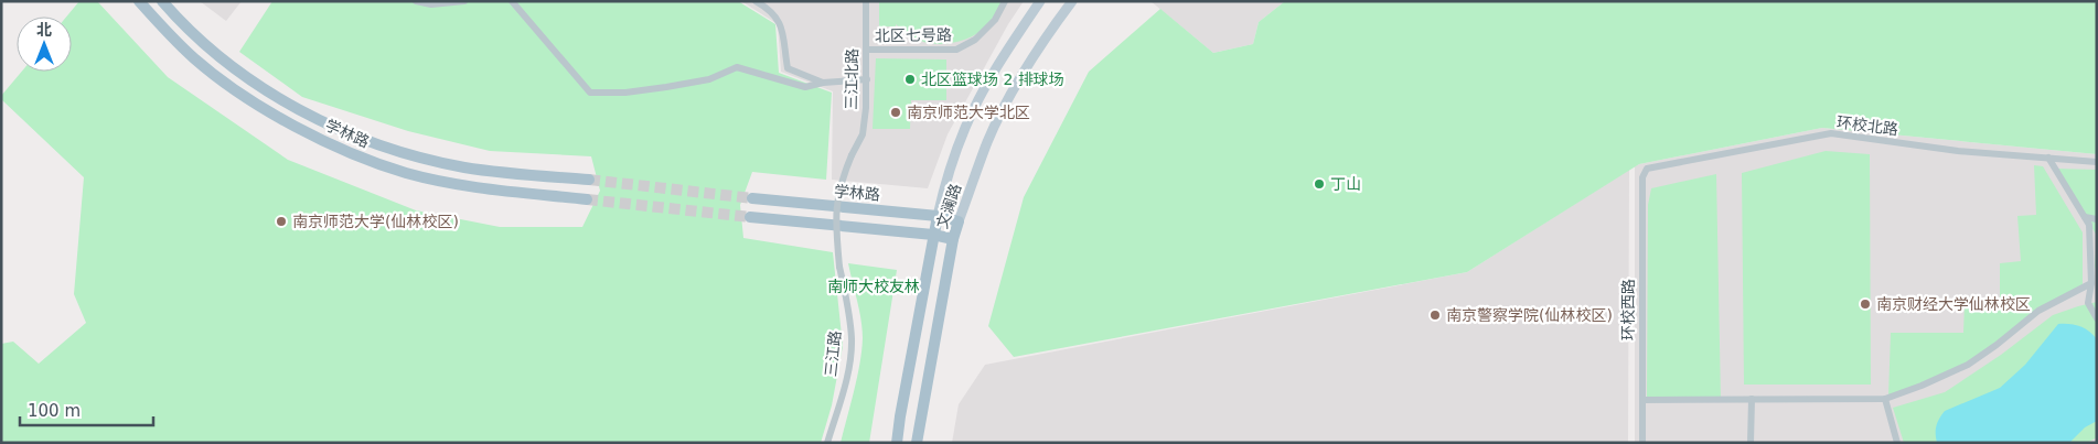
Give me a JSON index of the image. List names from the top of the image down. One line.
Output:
{"streets":{"main road":["学林路","文澜路"],"street":["北区七号路","三江北路","环校北路","环校西路","三江路"]},"crossings":[["北区七号路","三江北路"],["三江北路","学林路"],["三江北路","三江路"],["环校北路","环校西路"],["学林路","文澜路"],["学林路","三江路"]],"parks":["南师大校友林"],"places":["北区篮球场 2 排球场","南京师范大学北区","丁山","南京师范大学(仙林校区)","南京财经大学仙林校区","南京警察学院(仙林校区)"],"scale_bar":"100 m","north":"top"}
